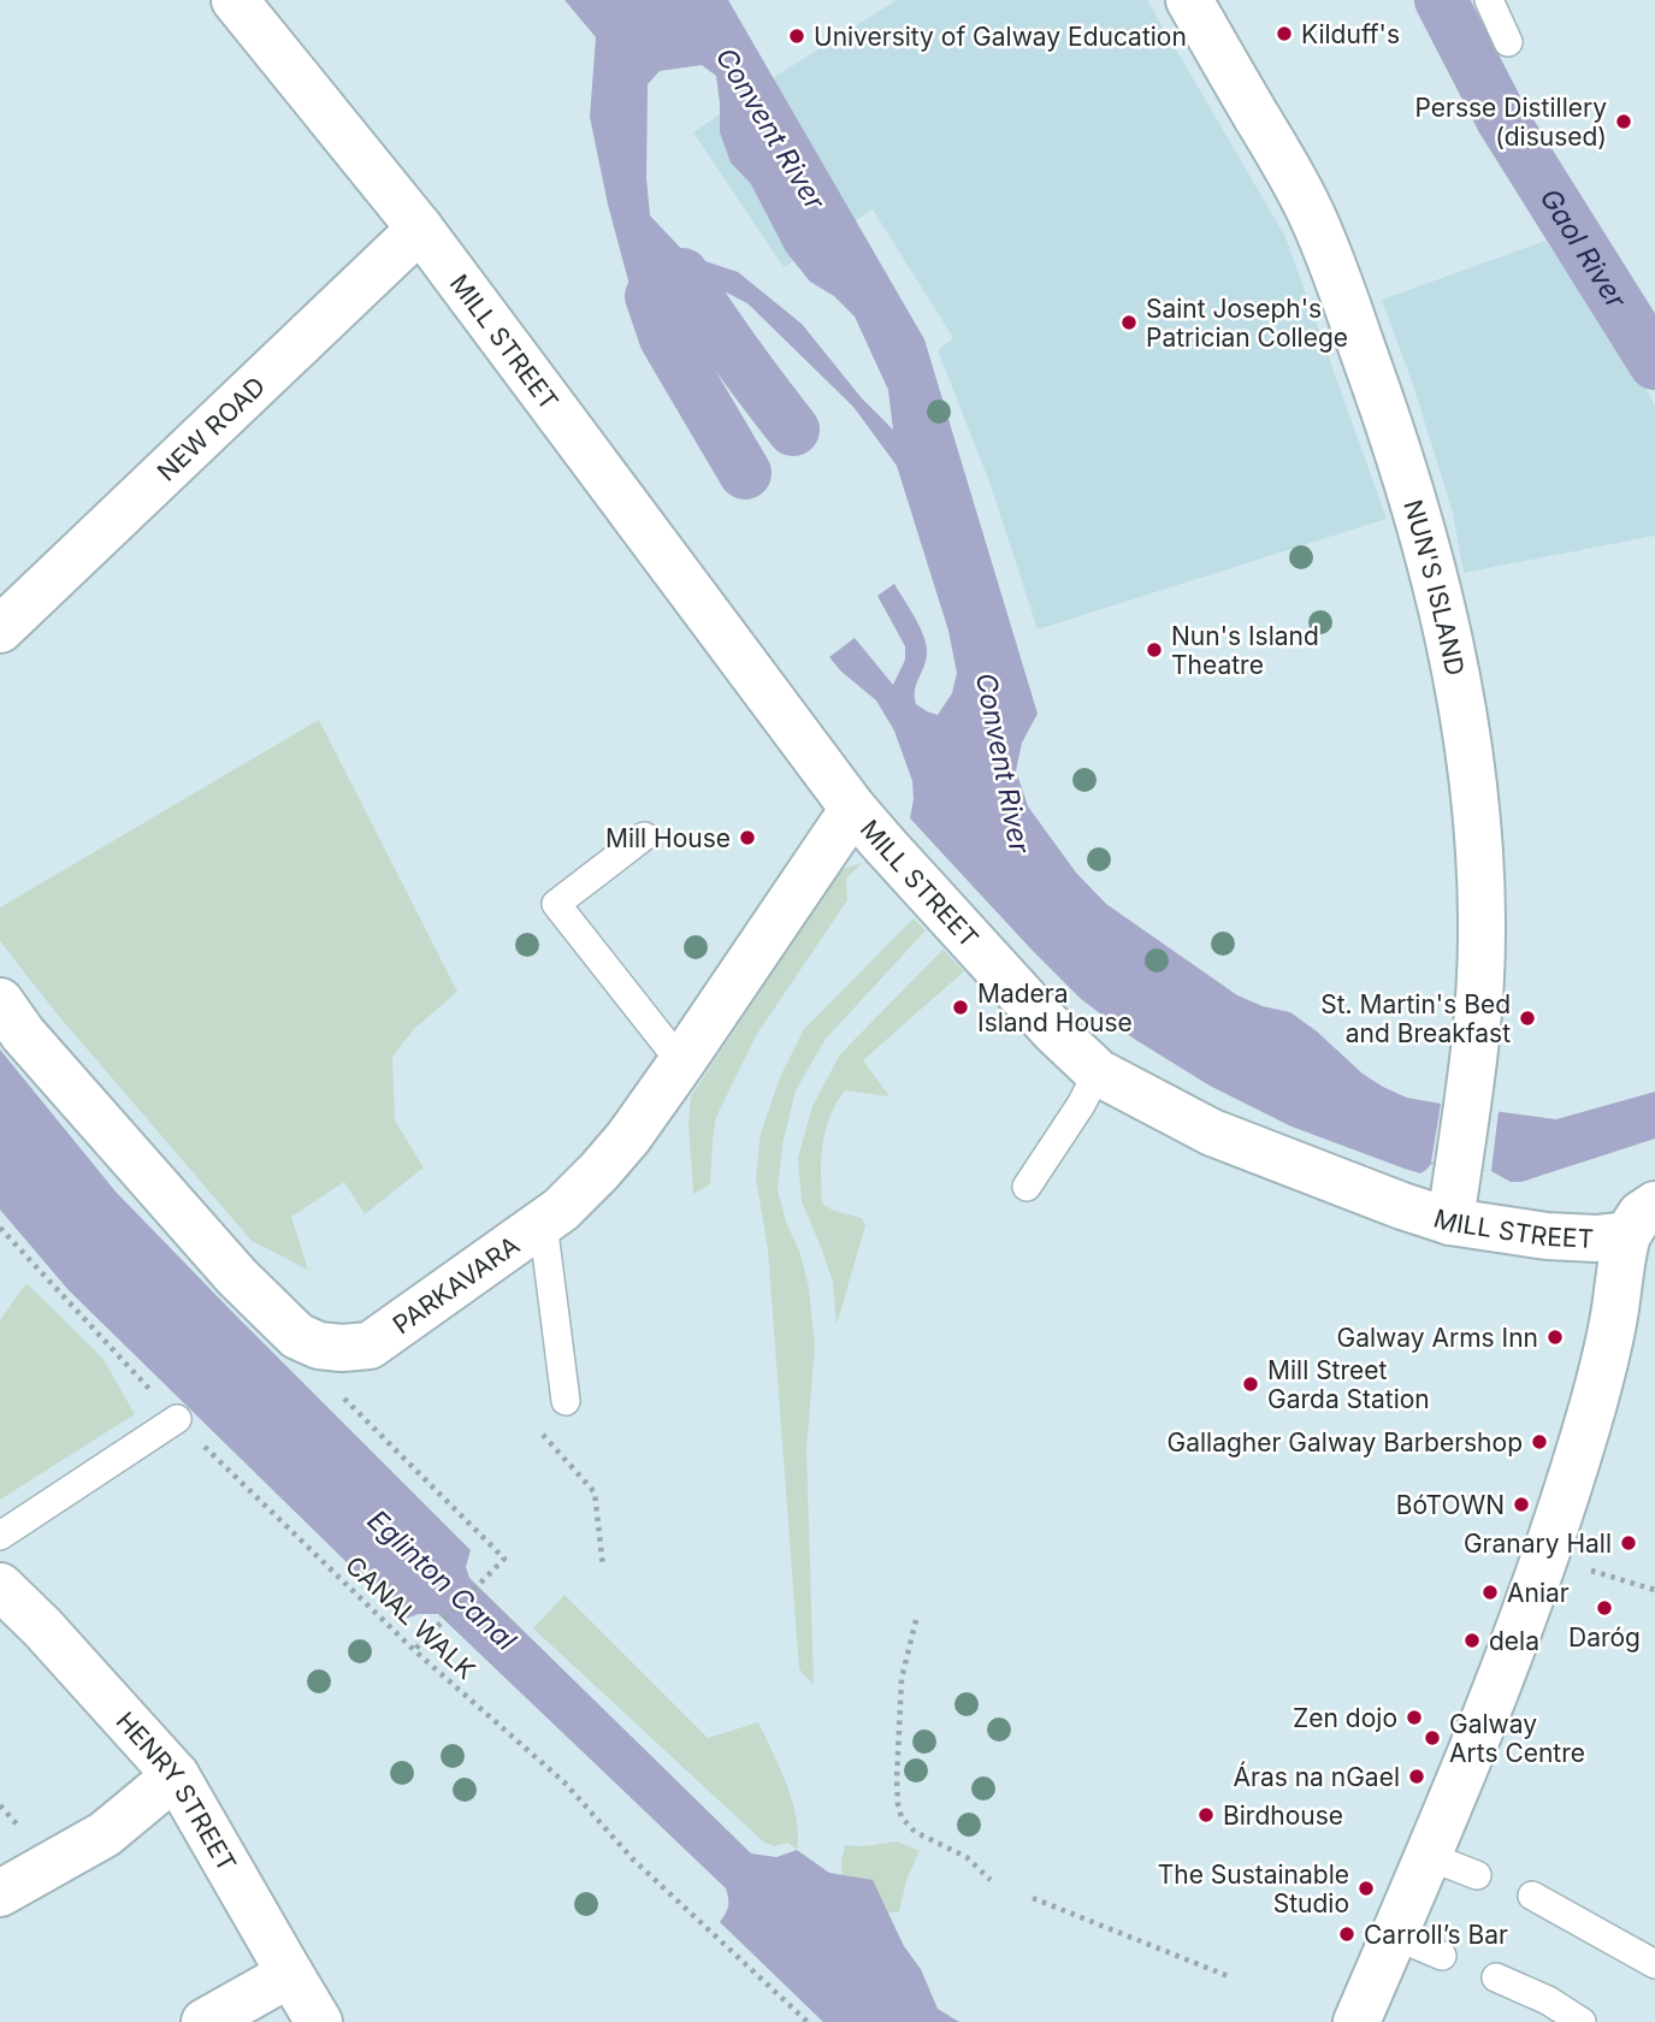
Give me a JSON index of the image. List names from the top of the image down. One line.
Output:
{"streets":{"street":["MILL STREET","NEW ROAD","NUN'S ISLAND","PARKAVARA","HENRY STREET"],"path":["CANAL WALK"]},"crossings":[["MILL STREET","NEW ROAD"],["MILL STREET","NUN'S ISLAND"],["MILL STREET","PARKAVARA"]],"water":["Convent River","Gaol River","Eglinton Canal"],"places":["Kilduff's","University of Galway Education","Persse Distillery (disused)","Saint Joseph's Patrician College","Nun's Island Theatre","Mill House","Madera Island House","St. Martin's Bed and Breakfast","Galway Arms Inn","Mill Street Garda Station","Gallagher Galway Barbershop","BóTOWN","Granary Hall","Aniar","Daróg","dela","Zen dojo","Galway Arts Centre","Áras na nGael","Birdhouse","The Sustainable Studio","Carroll’s Bar"]}
